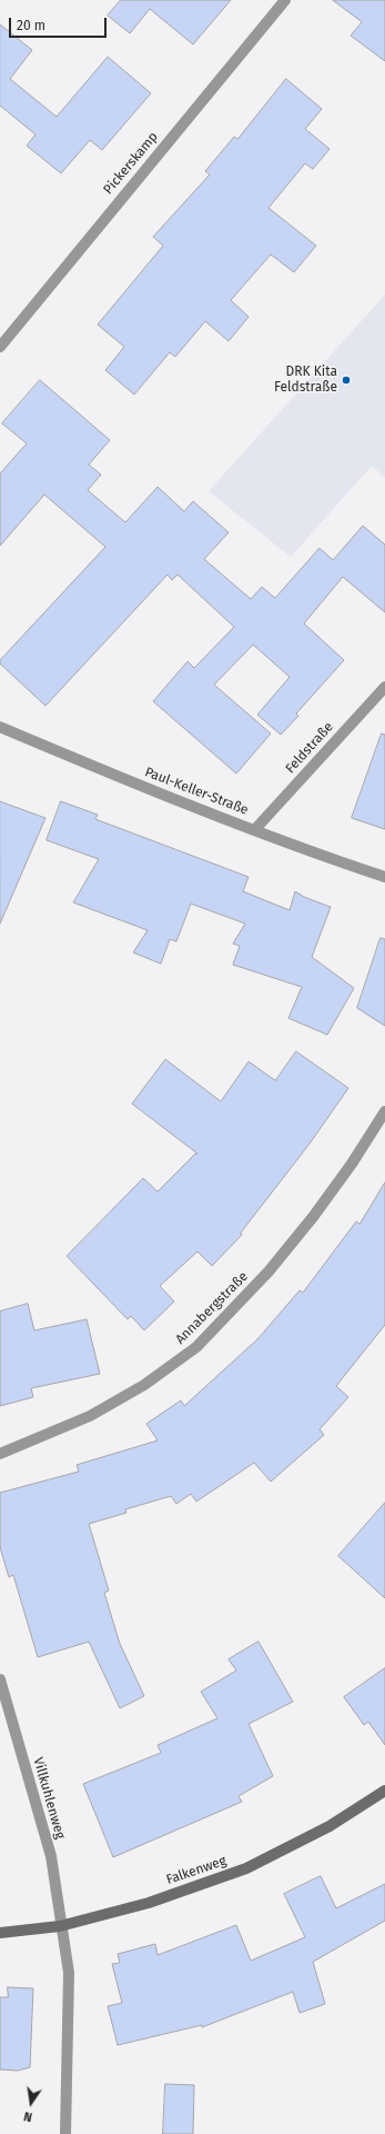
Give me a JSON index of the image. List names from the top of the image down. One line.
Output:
{"streets":{"main road":["Falkenweg"],"street":["Pickerskamp","Feldstraße","Paul-Keller-Straße","Annabergstraße","Villkuhlenweg"]},"crossings":[["Feldstraße","Paul-Keller-Straße"],["Villkuhlenweg","Falkenweg"]],"places":["DRK Kita Feldstraße"],"scale_bar":"20 m","north":"bottom"}
